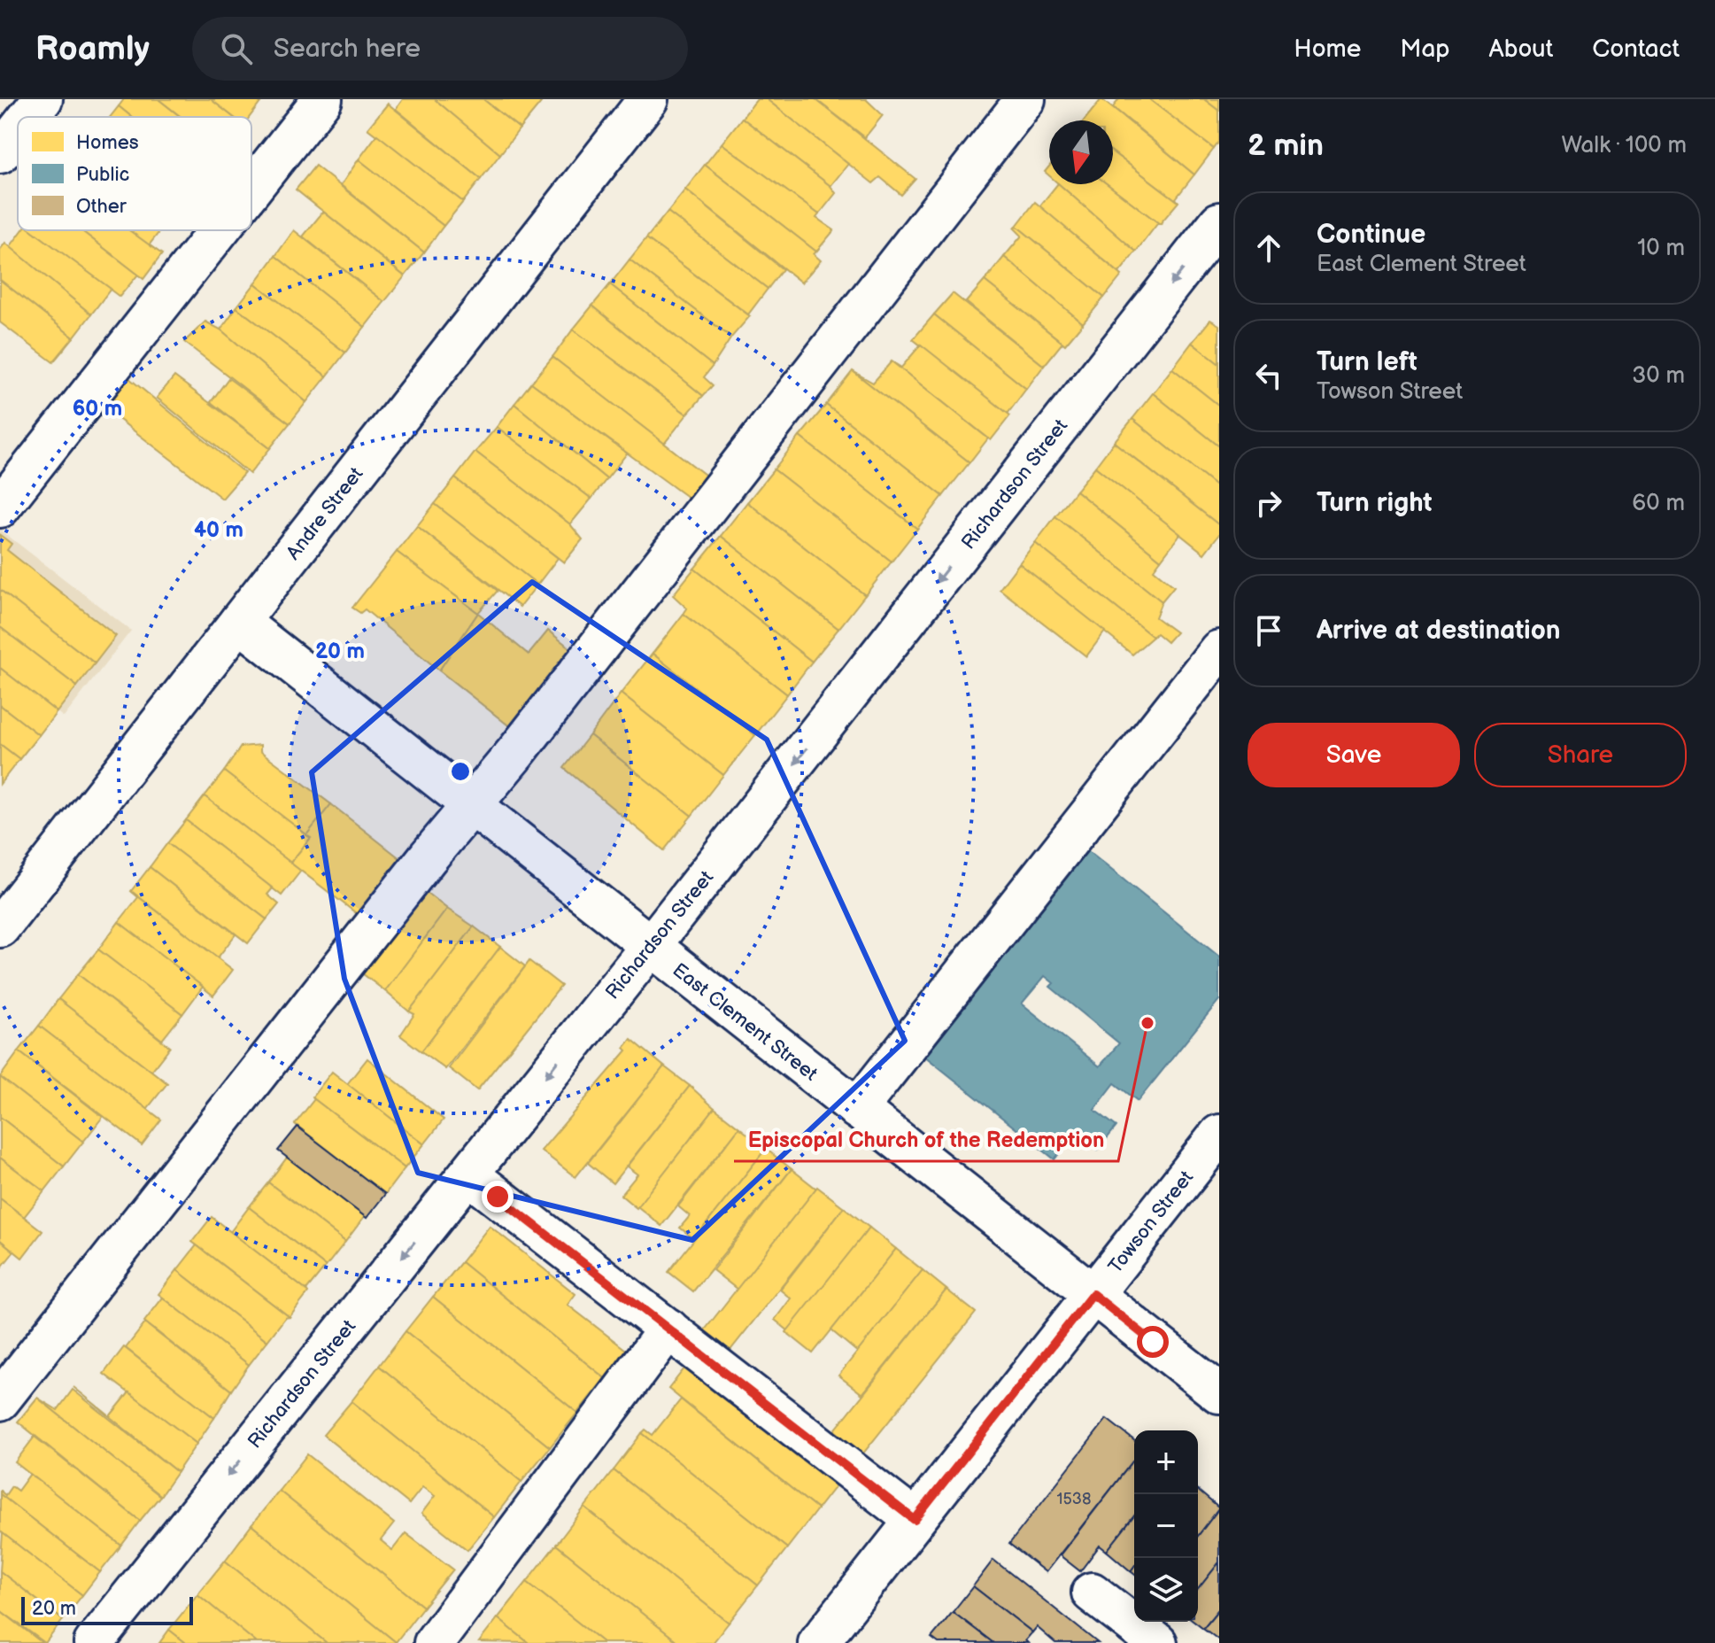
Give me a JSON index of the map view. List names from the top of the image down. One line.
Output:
{"streets":{"street":["Richardson Street","Andre Street","East Clement Street","Towson Street"]},"crossings":[["Richardson Street","East Clement Street"],["Andre Street","East Clement Street"],["East Clement Street","Towson Street"]],"places":["Episcopal Church of the Redemption"],"house_numbers":["1538"],"legend":["Homes","Public","Other"],"scale_bar":"20 m","north":"bottom","page":{"header":"Roamly","search":"Search here","nav":["Home","Map","About","Contact"],"heading":["2 min","Walk · 100 m"],"list":[["Continue","East Clement Street","10 m"],["Turn left","Towson Street","30 m"],["Turn right","60 m"],"Arrive at destination"],"buttons":["Save","Share"],"map_buttons":["+","−"],"scale":"20 m"},"rings":["60 m","40 m","20 m"]}
